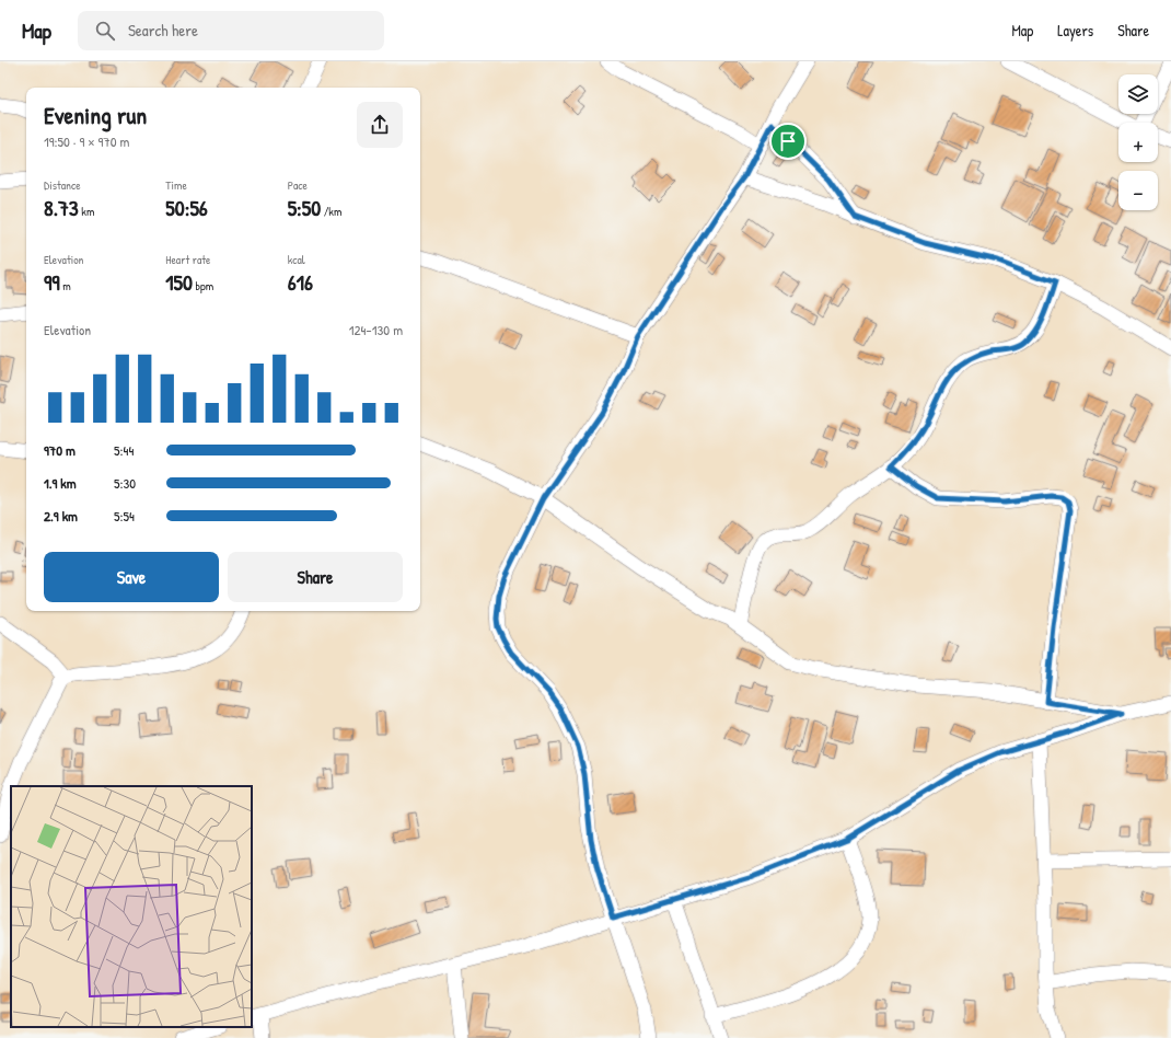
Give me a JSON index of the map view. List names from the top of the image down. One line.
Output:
{"page":{"header":"Map","search":"Search here","nav":["Map","Layers","Share"],"map_buttons":["+","−"],"heading":["Evening run","19:50 · 9 × 970 m"],"stats":[["Distance","8.73 km"],["Time","50:56"],["Pace","5:50 /km"],["Elevation","99 m"],["Heart rate","150 bpm"],["kcal","616"]],"chart":["Elevation","124–130 m"],"list":[{"name":"970 m","note":"5:44"},{"name":"1.9 km","note":"5:30"},{"name":"2.9 km","note":"5:54"}],"buttons":["Save","Share"]}}
